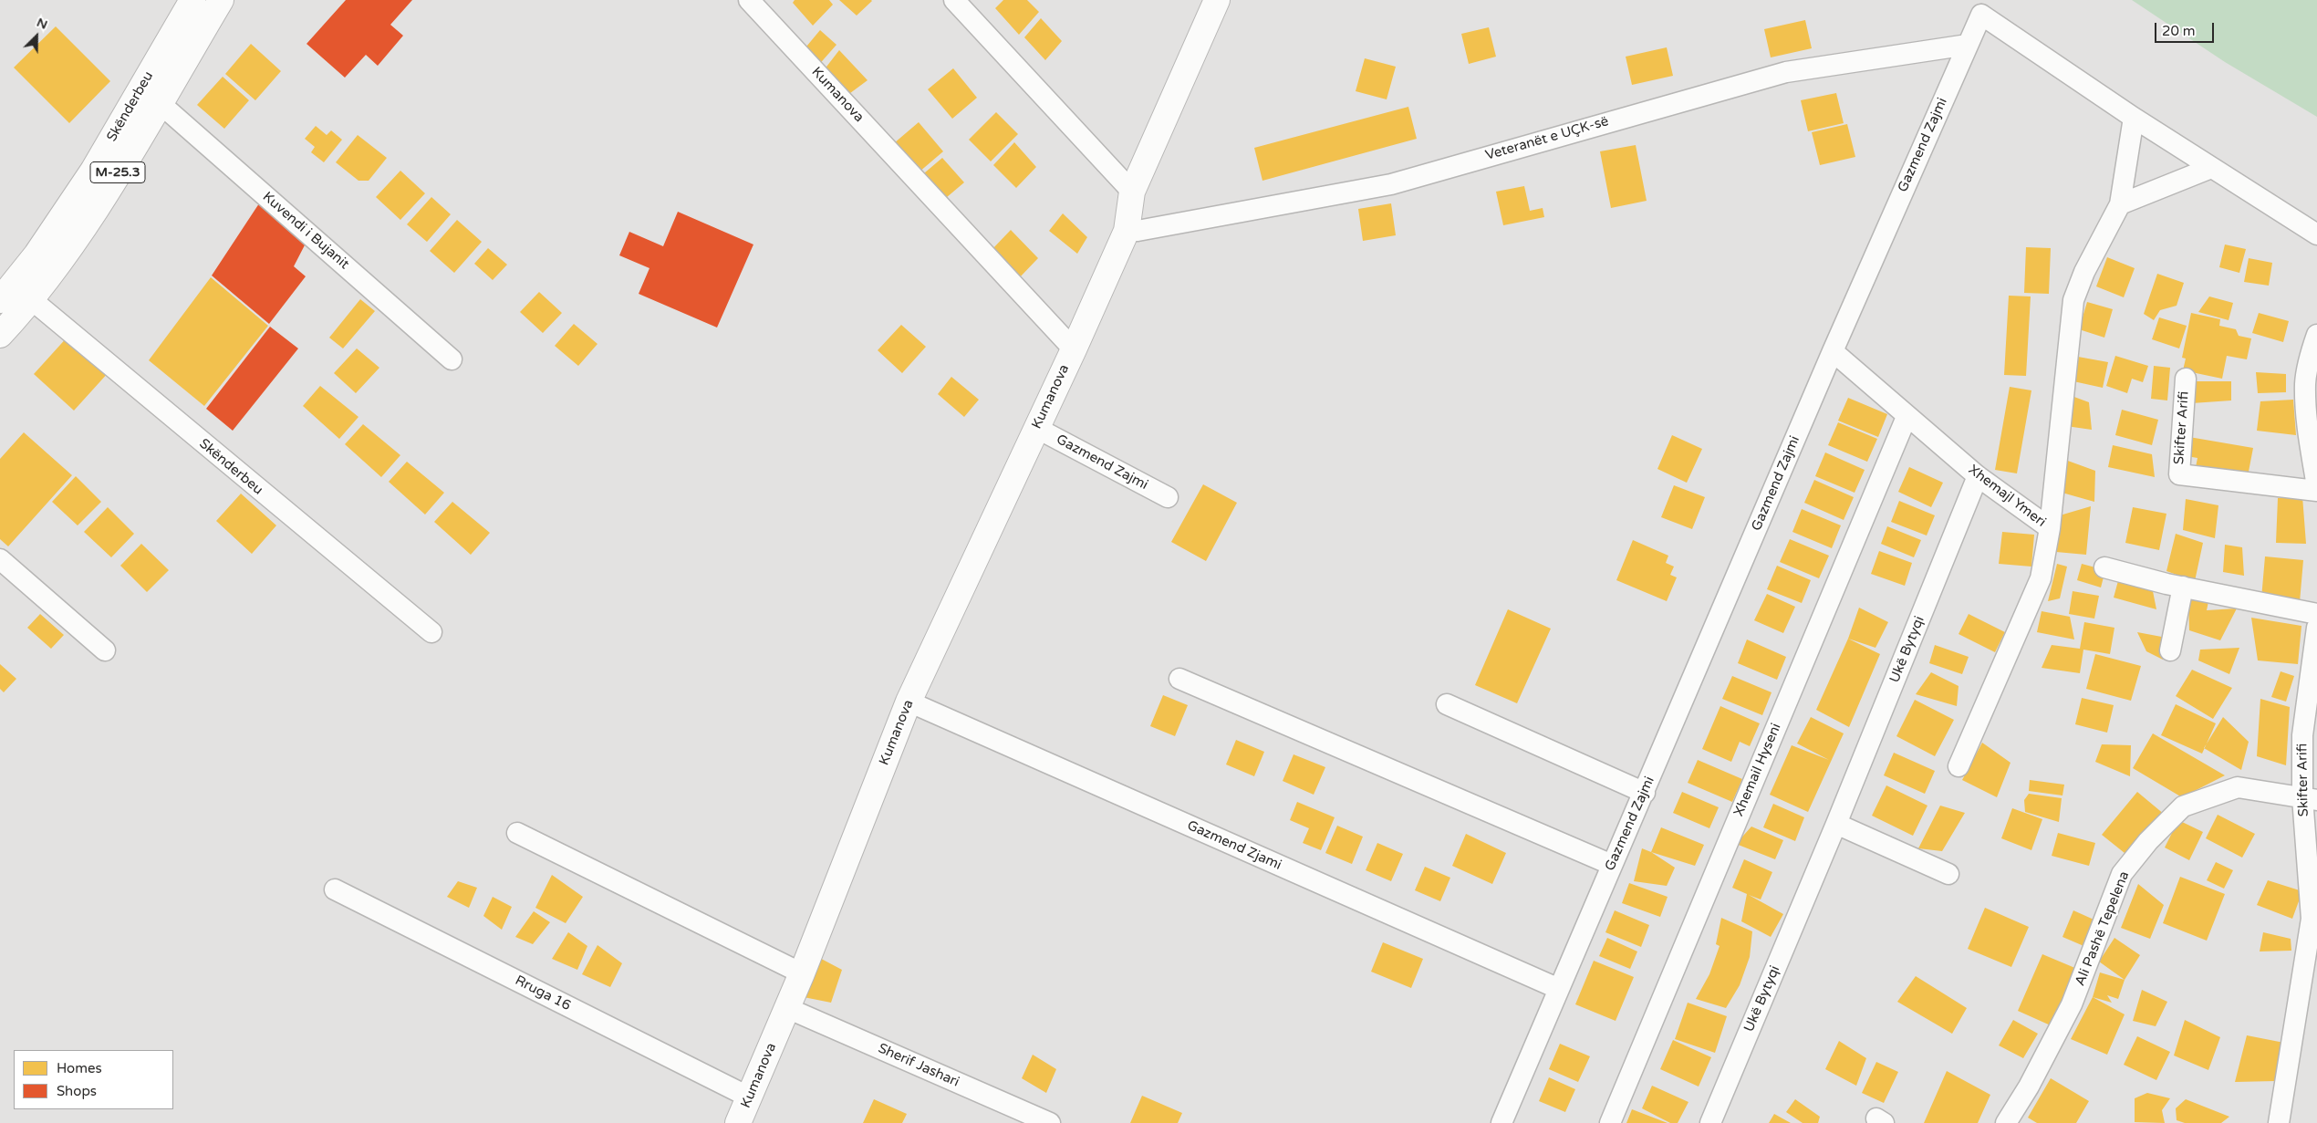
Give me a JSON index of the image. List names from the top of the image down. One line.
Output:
{"streets":{"main road":["Kumanova","Skënderbeu","M-25.3"],"street":["Veteranët e UÇK-së","Gazmend Zajmi","Kuvendi i Bujanit","Skifter Arifi","Xhemajl Ymeri","Ukë Bytyqi","Xhemail Hyseni","Gazmend Zjami","Ali Pashë Tepelena","Rruga 16","Sherif Jashari"]},"crossings":[["Kumanova","Veteranët e UÇK-së"],["Kumanova","Gazmend Zajmi"],["Kumanova","Gazmend Zjami"],["Kumanova","Rruga 16"],["Kumanova","Sherif Jashari"],["Skënderbeu","Kuvendi i Bujanit"],["Veteranët e UÇK-së","Gazmend Zajmi"],["Gazmend Zajmi","Xhemajl Ymeri"],["Gazmend Zajmi","Gazmend Zjami"],["Skifter Arifi","Ali Pashë Tepelena"],["Xhemajl Ymeri","Ukë Bytyqi"],["Xhemajl Ymeri","Xhemail Hyseni"]],"legend":["Homes","Shops"],"scale_bar":"20 m","north":"top right"}
